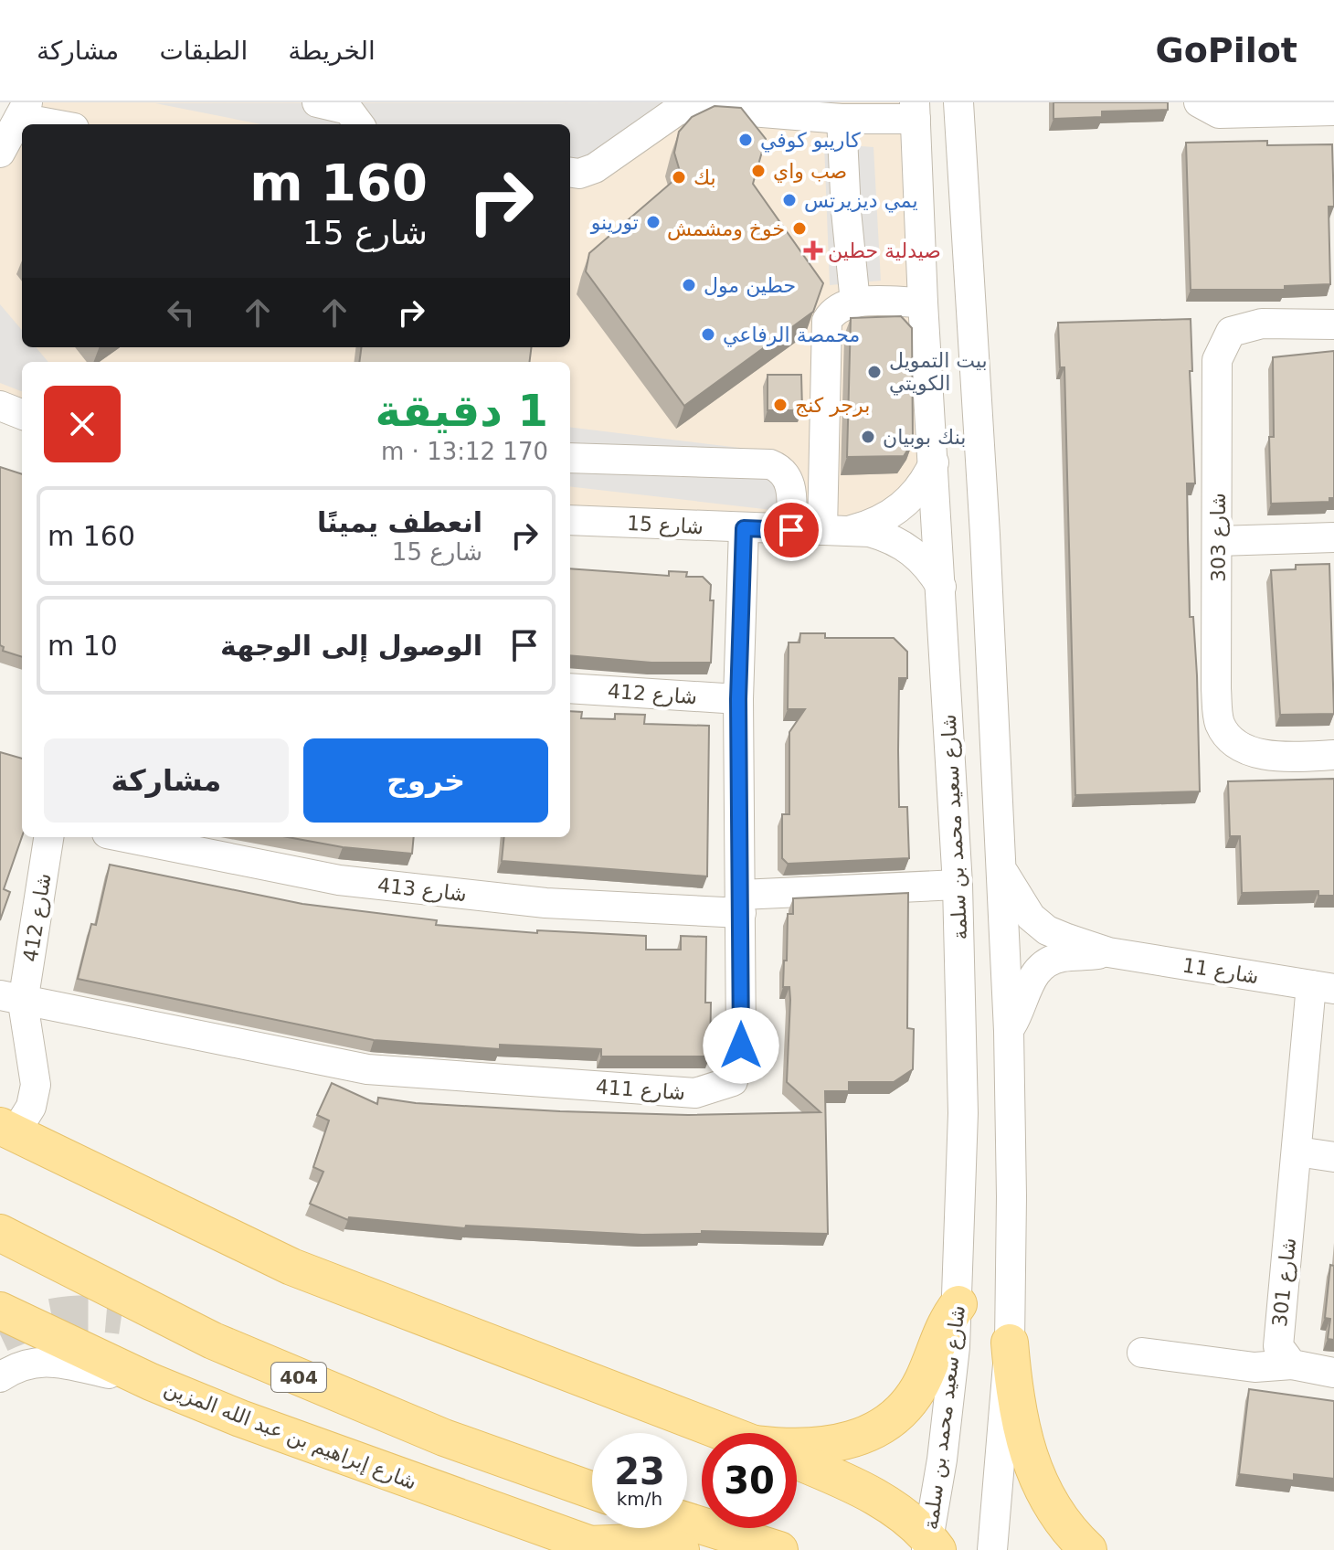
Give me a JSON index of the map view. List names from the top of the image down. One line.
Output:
{"streets":{"main road":["404","شارع إبراهيم بن عبد الله المزين"],"street":["شارع 15","شارع 303","شارع 412","شارع سعيد محمد بن سلمة","شارع 413","شارع 11","شارع 411","شارع 301"]},"crossings":[["شارع 15","شارع سعيد محمد بن سلمة"],["شارع 15","شارع 411"],["شارع 412","شارع 411"],["شارع سعيد محمد بن سلمة","شارع 413"],["شارع 413","شارع 411"],["شارع 11","شارع 301"]],"places":{"other":["كاريبو كوفي","صب واي","بك","يمي ديزيرتس","تورينو","خوخ ومشمش","حطين مول","محمصة الرفاعي","بيت التمويل الكويتي","برجر كنج","بنك بوبيان"],"health":["صيدلية حطين"]},"page":{"header":"GoPilot","nav":["الخريطة","الطبقات","مشاركة"],"turn":["160 m","شارع 15"],"heading":["1 دقيقة","170 m · 13:12"],"list":[{"name":"انعطف يمينًا","note":"شارع 15","value":"160 m"},{"name":"الوصول إلى الوجهة","value":"10 m"}],"buttons":["خروج","مشاركة"],"speed":"23 km/h","limit":"30"}}
